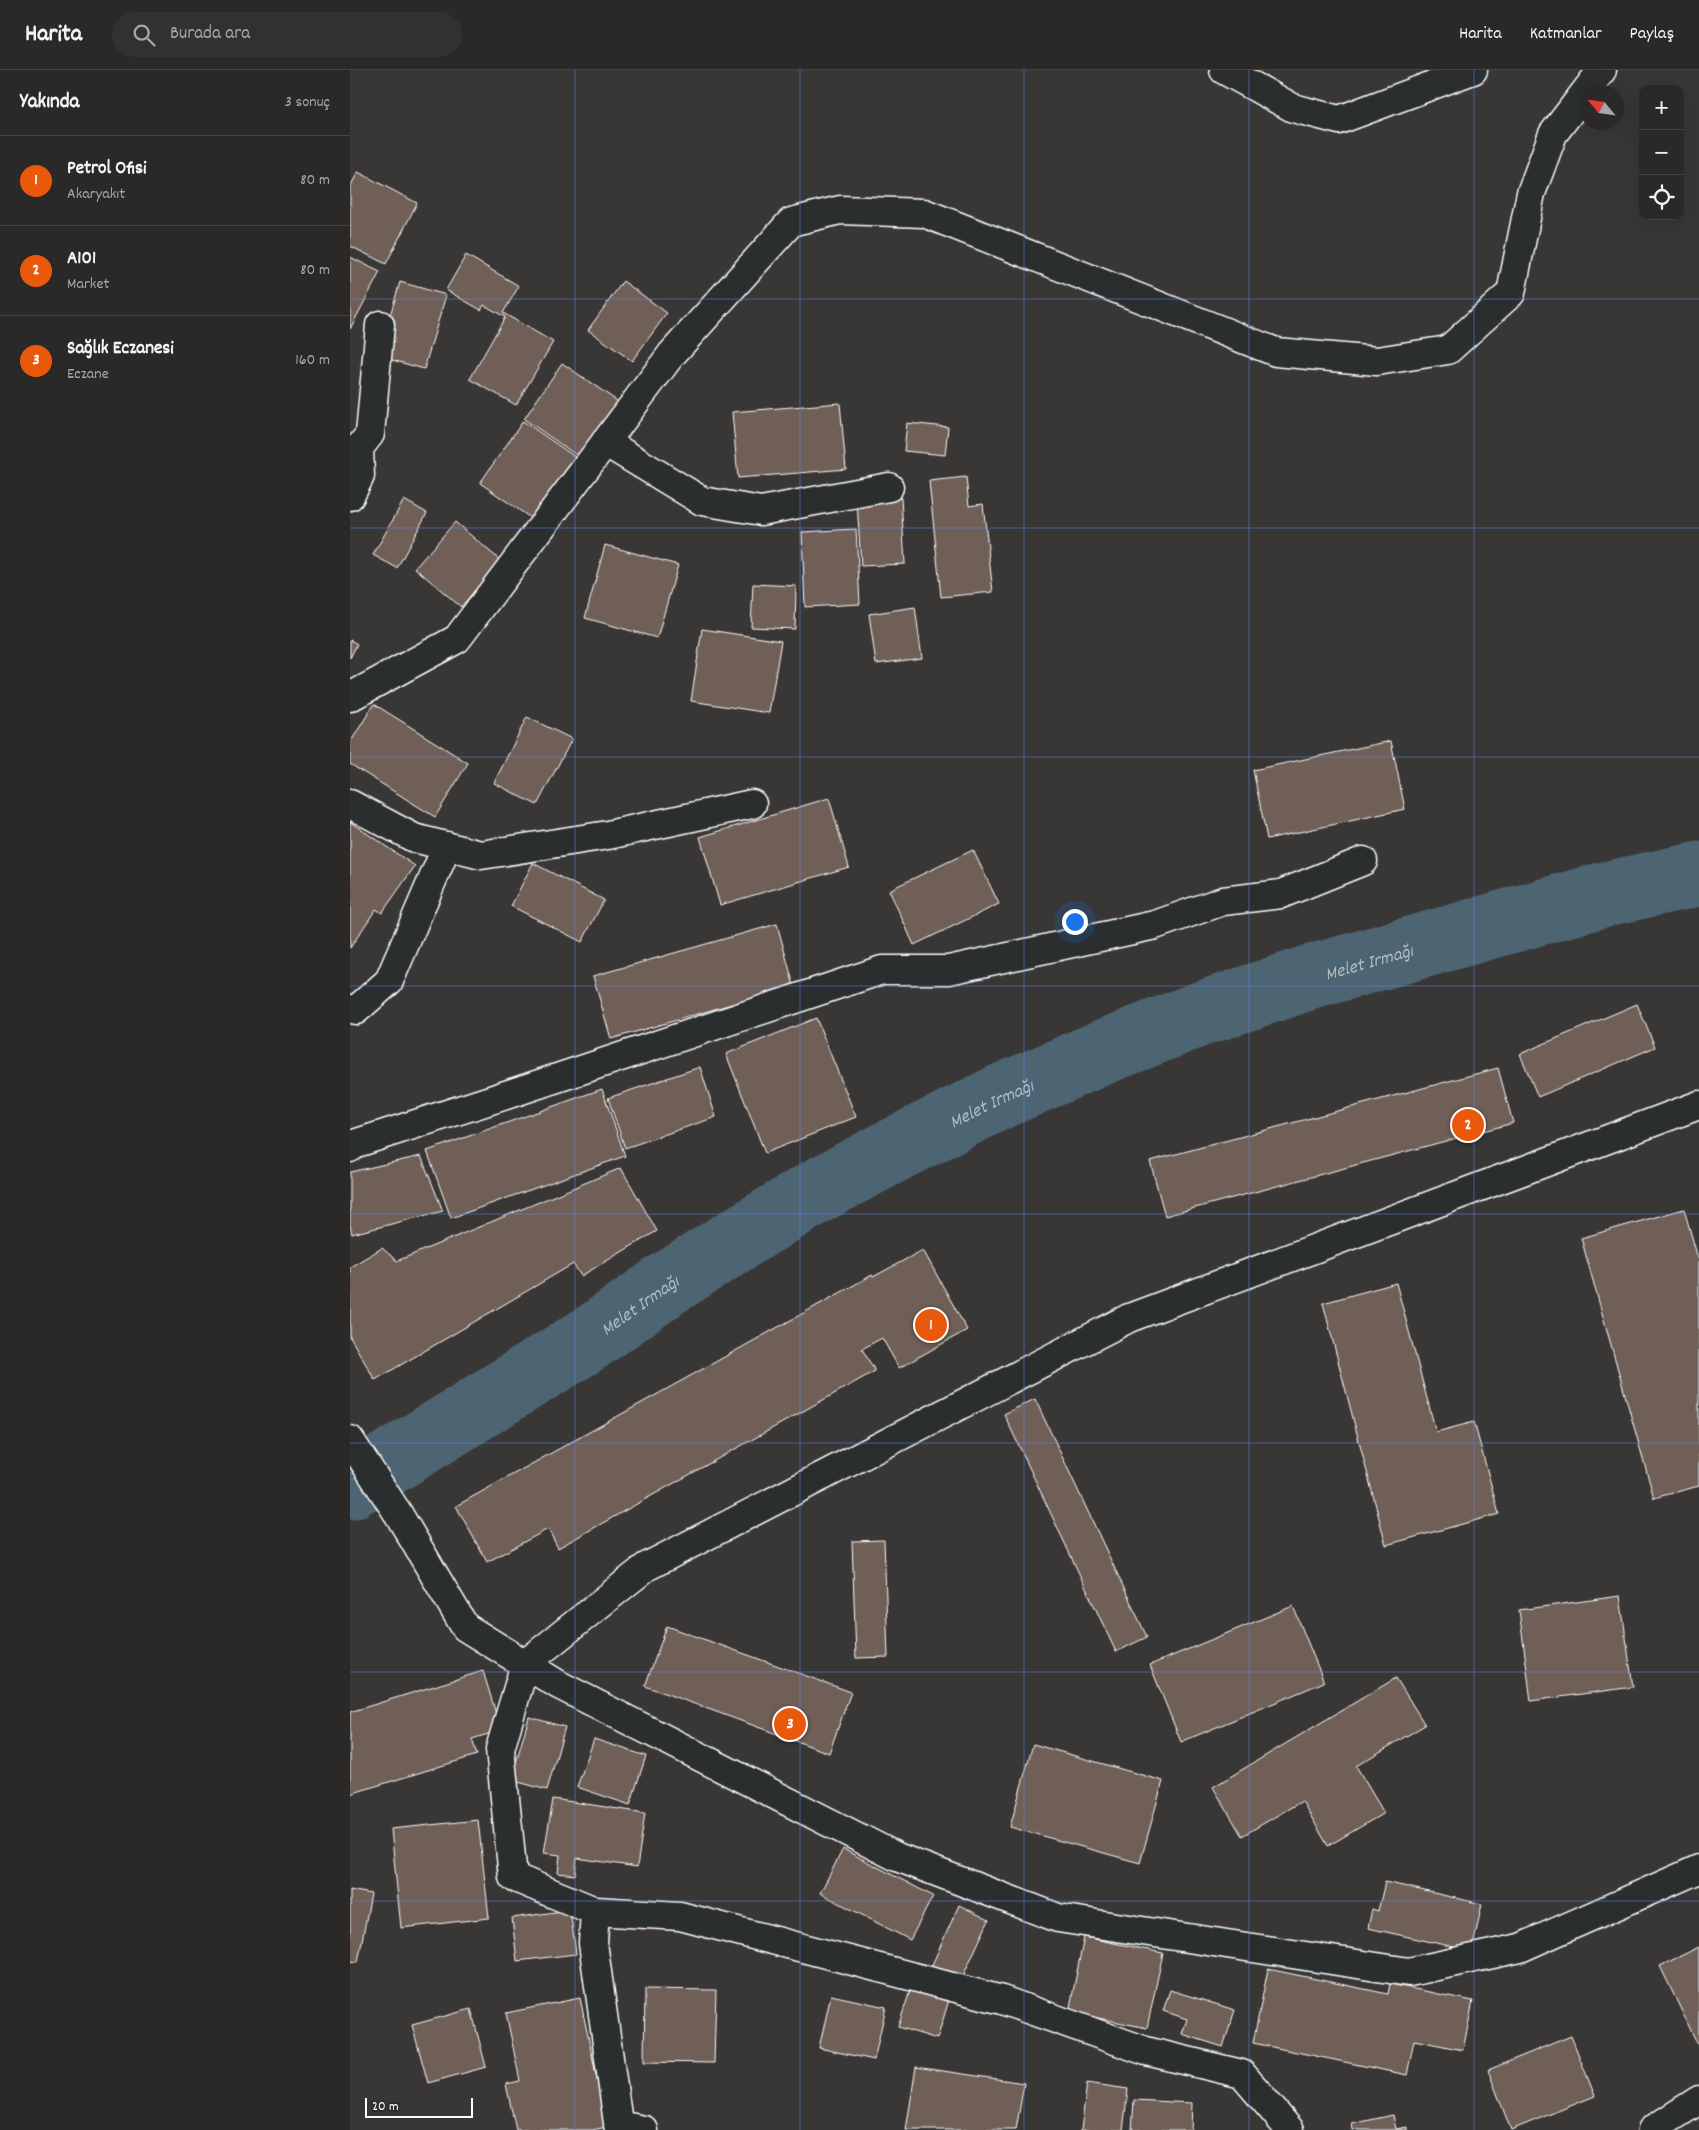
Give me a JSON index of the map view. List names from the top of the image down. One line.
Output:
{"water":["Melet Irmağı"],"scale_bar":"20 m","north":"top left","page":{"header":"Harita","search":"Burada ara","nav":["Harita","Katmanlar","Paylaş"],"heading":["Yakında","3 sonuç"],"map_buttons":["+","−"],"list":[{"mark":"1","name":"Petrol Ofisi","note":"Akaryakıt","value":"80 m"},{"mark":"2","name":"A101","note":"Market","value":"80 m"},{"mark":"3","name":"Sağlık Eczanesi","note":"Eczane","value":"160 m"}],"pins":["2","1","3"],"scale":"20 m"}}
